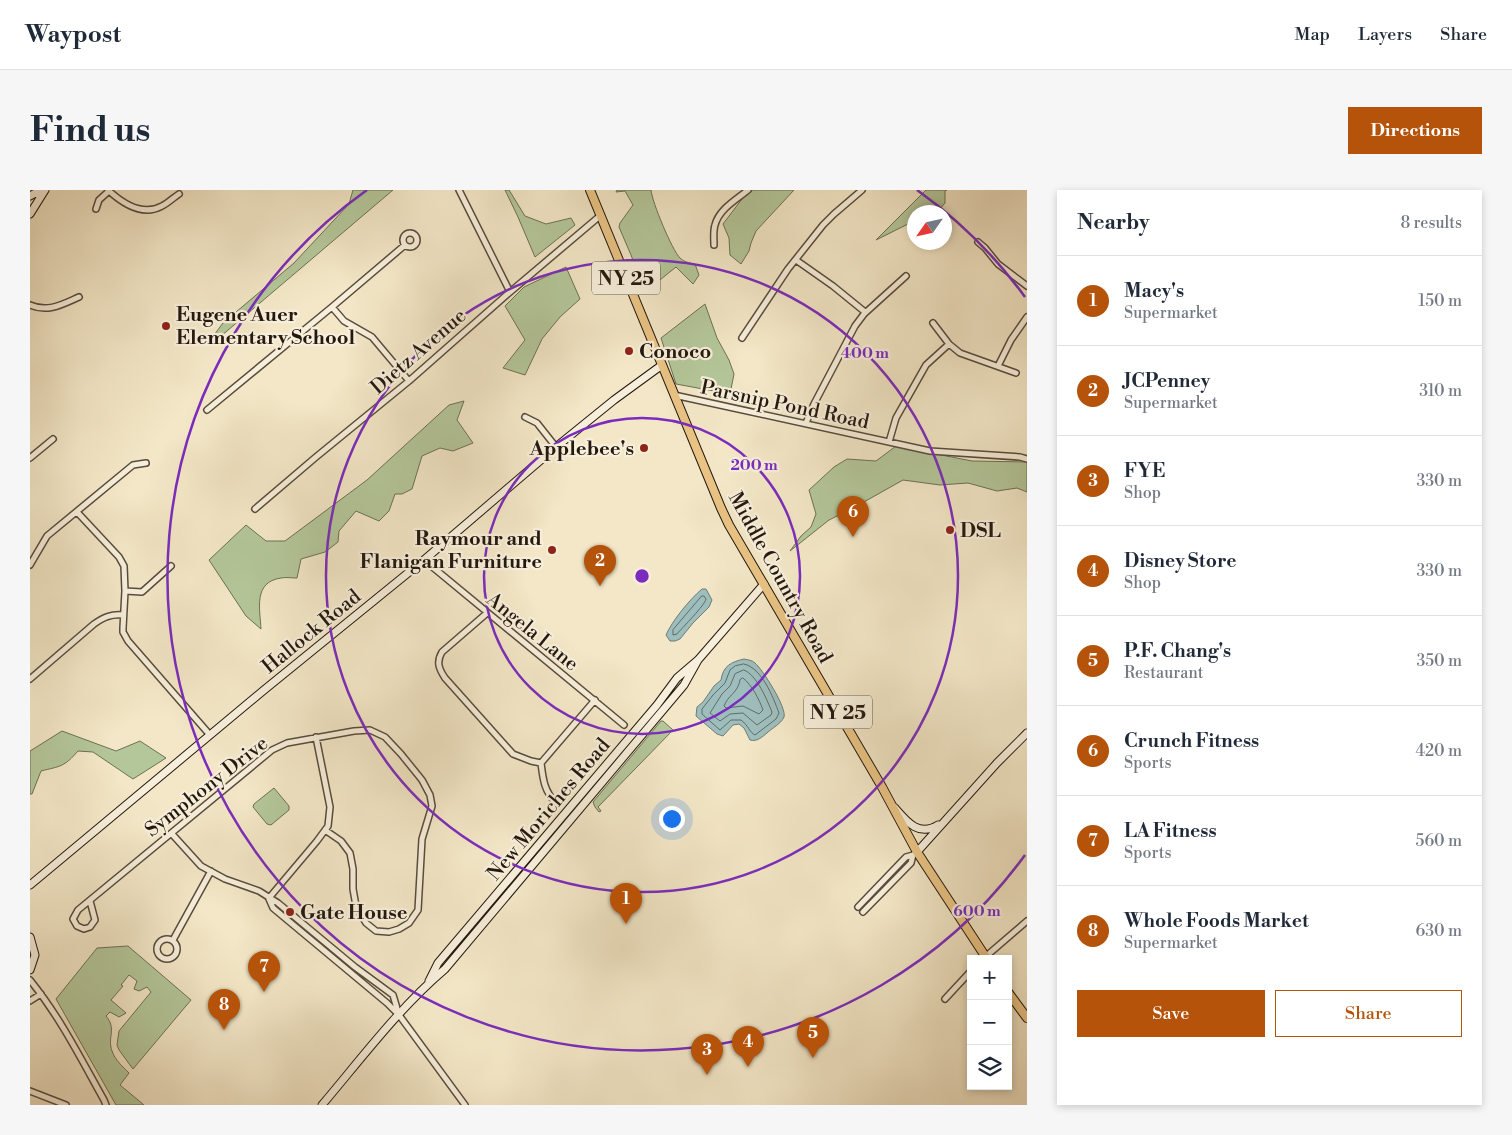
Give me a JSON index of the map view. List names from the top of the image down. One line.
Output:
{"streets":{"main road":["NY 25","Middle Country Road"],"street":["Dietz Avenue","Parsnip Pond Road","Hallock Road","Angela Lane","Symphony Drive","New Moriches Road"]},"crossings":[["Dietz Avenue","Middle Country Road"],["Parsnip Pond Road","Middle Country Road"],["Middle Country Road","Hallock Road"],["Middle Country Road","New Moriches Road"],["Hallock Road","Angela Lane"]],"places":["Eugene Auer Elementary School","Conoco","Applebee's","DSL","Raymour and Flanigan Furniture","Gate House"],"north":"bottom left","page":{"header":"Waypost","nav":["Map","Layers","Share"],"buttons":["Directions",["Save","Share"]],"title":"Find us","heading":["Nearby","8 results"],"list":[{"mark":"1","name":"Macy's","note":"Supermarket","value":"150 m"},{"mark":"2","name":"JCPenney","note":"Supermarket","value":"310 m"},{"mark":"3","name":"FYE","note":"Shop","value":"330 m"},{"mark":"4","name":"Disney Store","note":"Shop","value":"330 m"},{"mark":"5","name":"P.F. Chang's","note":"Restaurant","value":"350 m"},{"mark":"6","name":"Crunch Fitness","note":"Sports","value":"420 m"},{"mark":"7","name":"LA Fitness","note":"Sports","value":"560 m"},{"mark":"8","name":"Whole Foods Market","note":"Supermarket","value":"630 m"}],"pins":["6","2","1","7","8","5","4","3"],"map_buttons":["+","−"]},"rings":["400 m","200 m","600 m"]}
